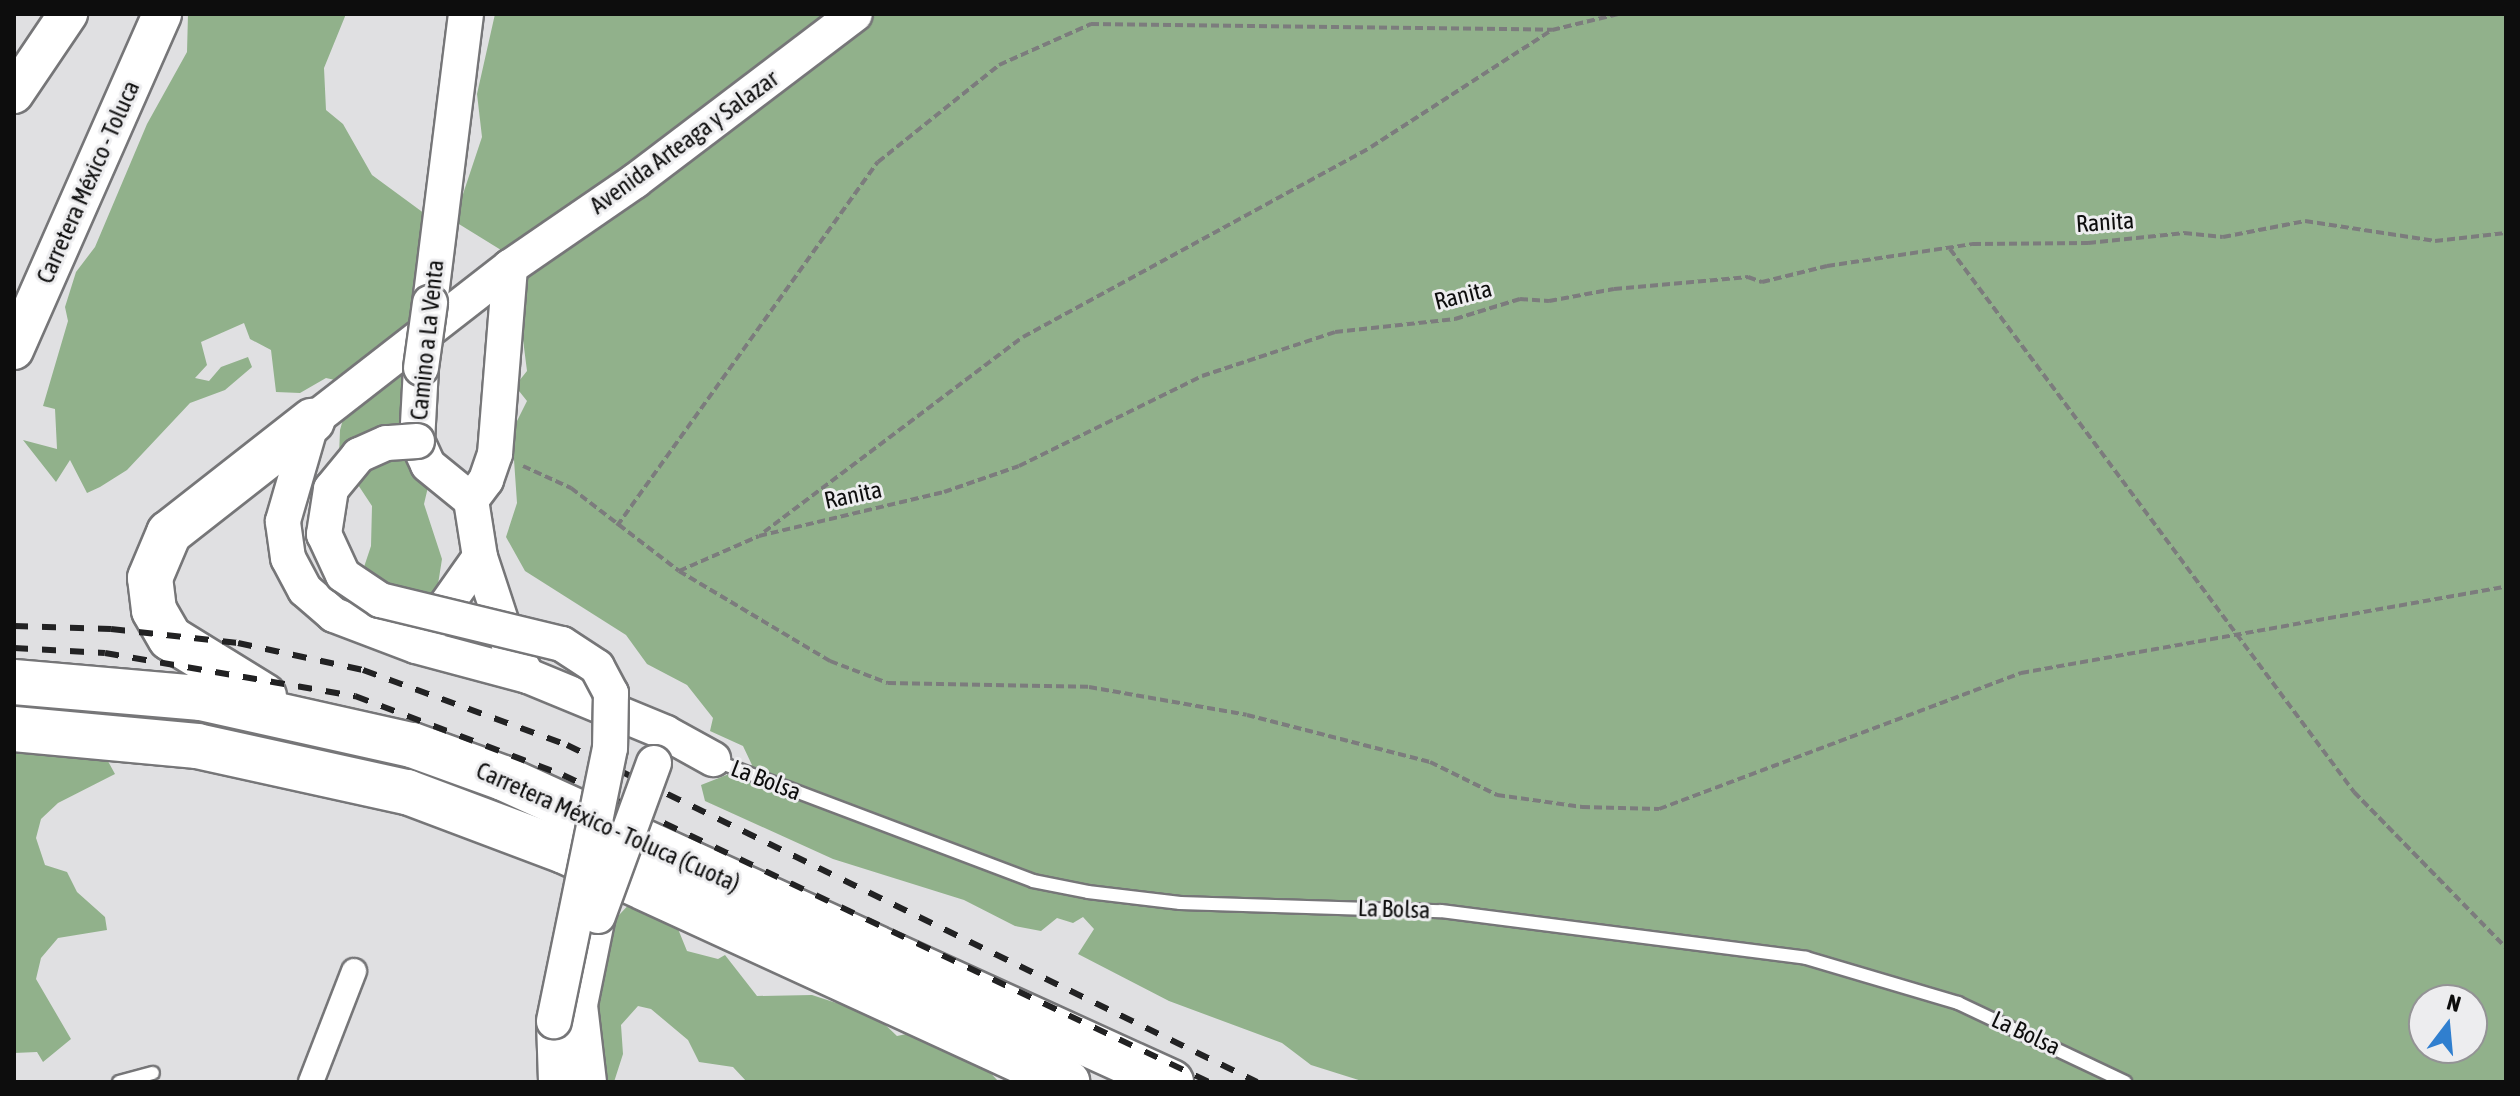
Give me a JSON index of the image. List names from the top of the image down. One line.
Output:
{"streets":{"highway":["Carretera México - Toluca (Cuota)"],"main road":["Carretera México - Toluca"],"street":["Avenida Arteaga y Salazar","Camino a La Venta","La Bolsa"],"path":["Ranita"]},"north":"top"}
